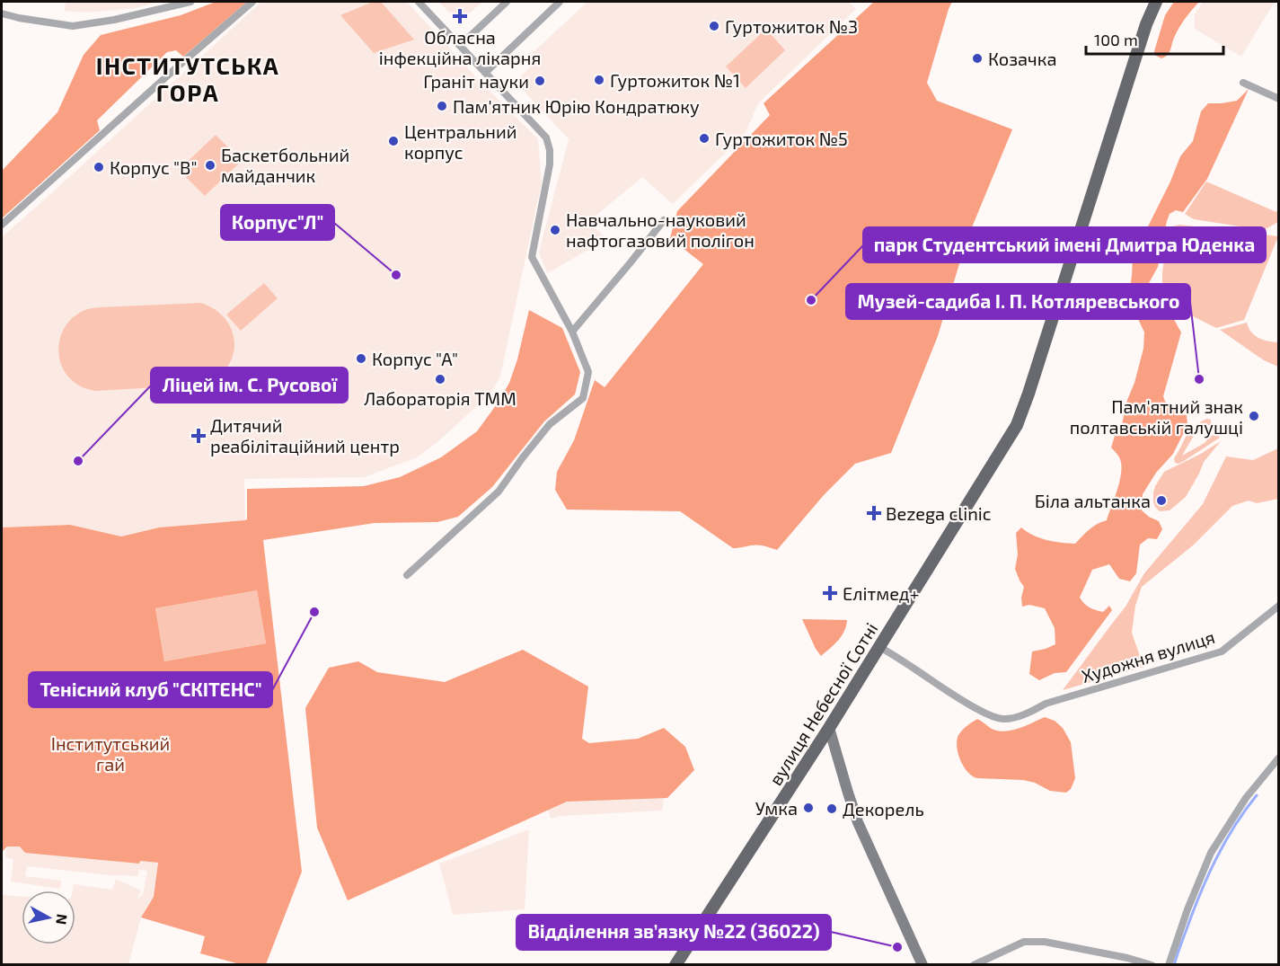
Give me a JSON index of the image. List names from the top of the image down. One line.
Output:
{"streets":{"main road":["вулиця Небесної Сотні"],"street":["Художня вулиця"]},"crossings":[["Художня вулиця","вулиця Небесної Сотні"]],"districts":["ІНСТИТУТСЬКА ГОРА"],"parks":["Інститутський гай"],"places":{"health":["Обласна інфекційна лікарня","Дитячий реабілітаційний центр","Bezega clinic","Елітмед+"],"other":["Гуртожиток №3","Козачка","Гуртожиток №1","Граніт науки","Пам'ятник Юрію Кондратюку","Гуртожиток №5","Центральний корпус","Баскетбольний майданчик","Корпус \"В\"","Навчально-науковий нафтогазовий полігон","Корпус\"Л\"","парк Студентський імені Дмитра Юденка","Корпус \"А\"","Лабораторія ТММ","Музей-садиба І. П. Котляревського","Пам'ятний знак полтавській галушці","Ліцей ім. С. Русової","Біла альтанка","Тенісний клуб \"СКІТЕНС\"","Умка","Декорель","Відділення зв’язку №22 (36022)"]},"scale_bar":"100 m","north":"right"}
